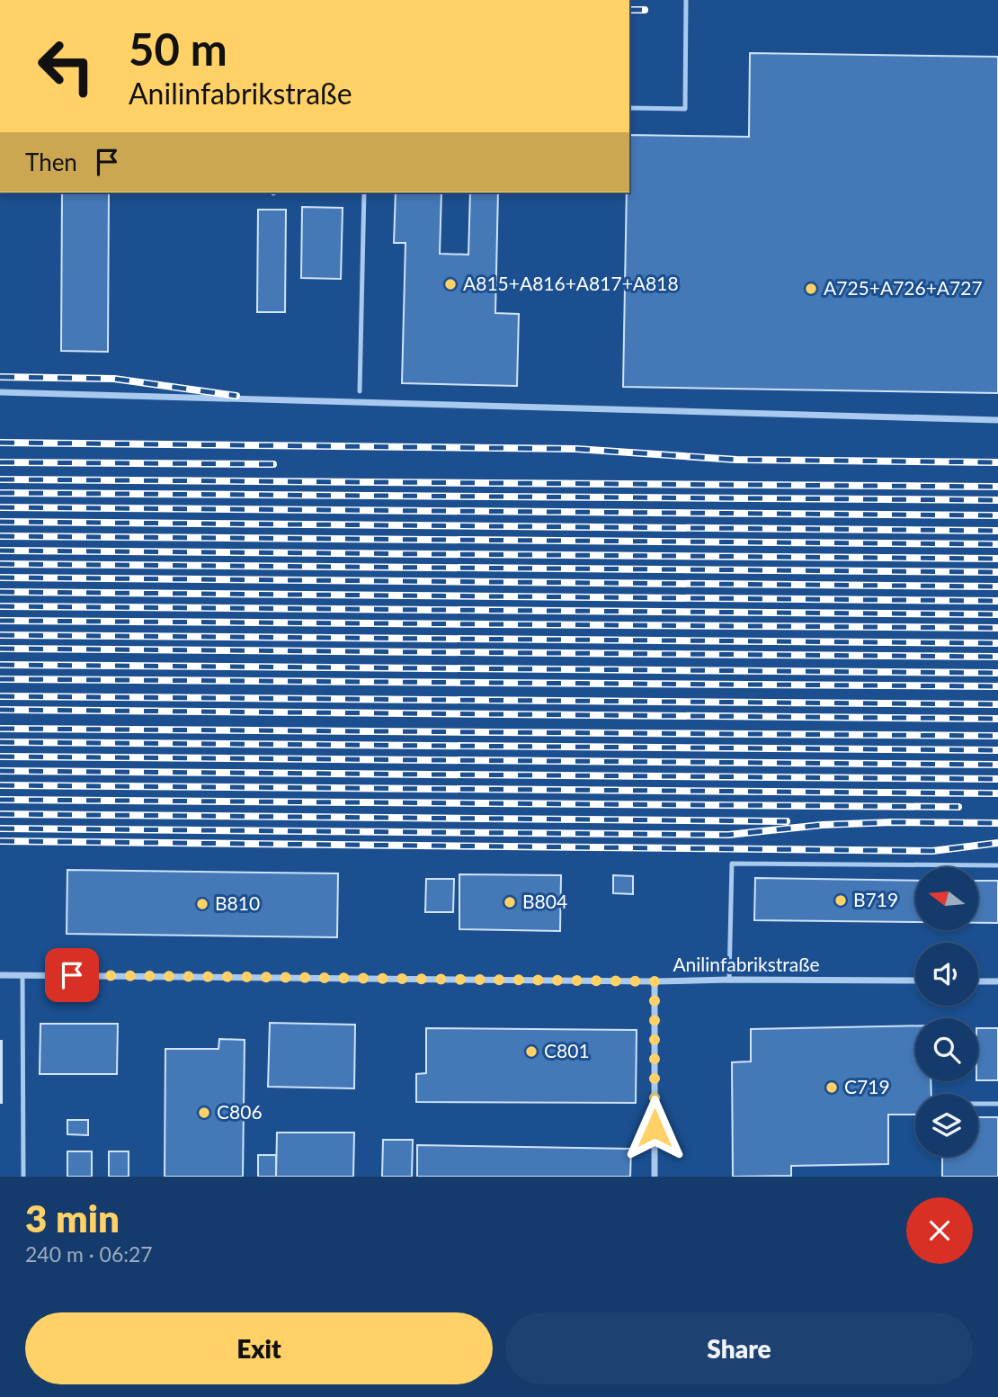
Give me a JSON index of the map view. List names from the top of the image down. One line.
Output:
{"streets":{"street":["Anilinfabrikstraße"]},"places":["A815+A816+A817+A818","A725+A726+A727","B719","B804","B810","C801","C719","C806"],"north":"left","page":{"turn":["50 m","Anilinfabrikstraße"],"then":"Then","heading":["3 min","240 m · 06:27"],"buttons":["Exit","Share"]}}
